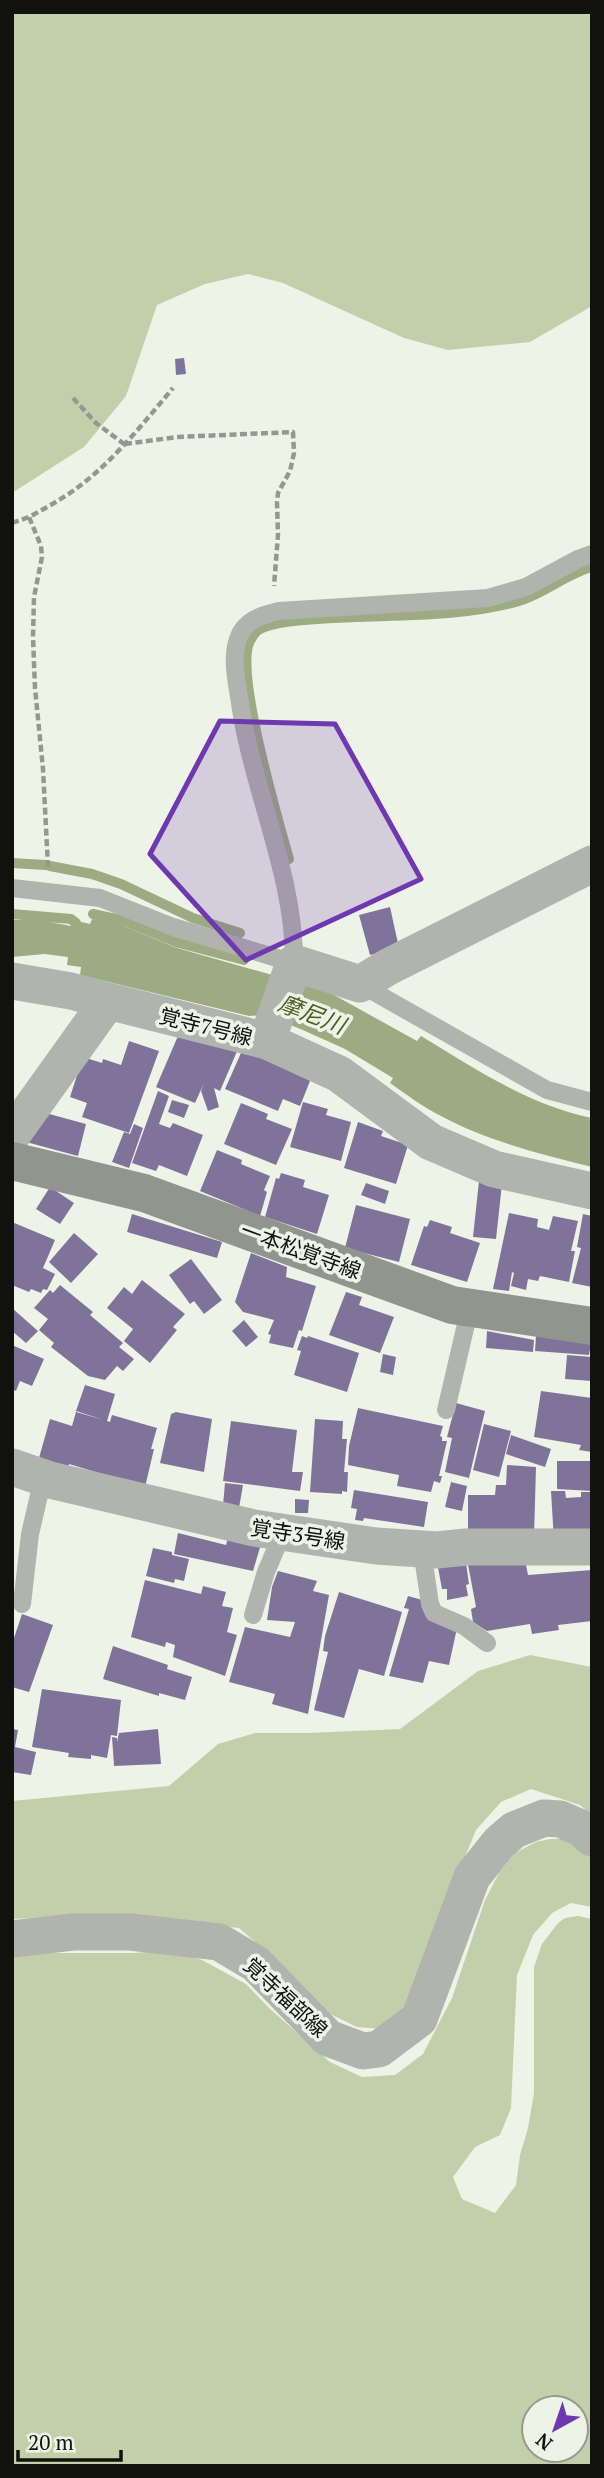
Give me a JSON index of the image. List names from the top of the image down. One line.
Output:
{"streets":{"main road":["一本松覚寺線"],"street":["覚寺7号線","覚寺3号線","覚寺福部線"]},"water":["摩尼川"],"scale_bar":"20 m","north":"bottom left"}
